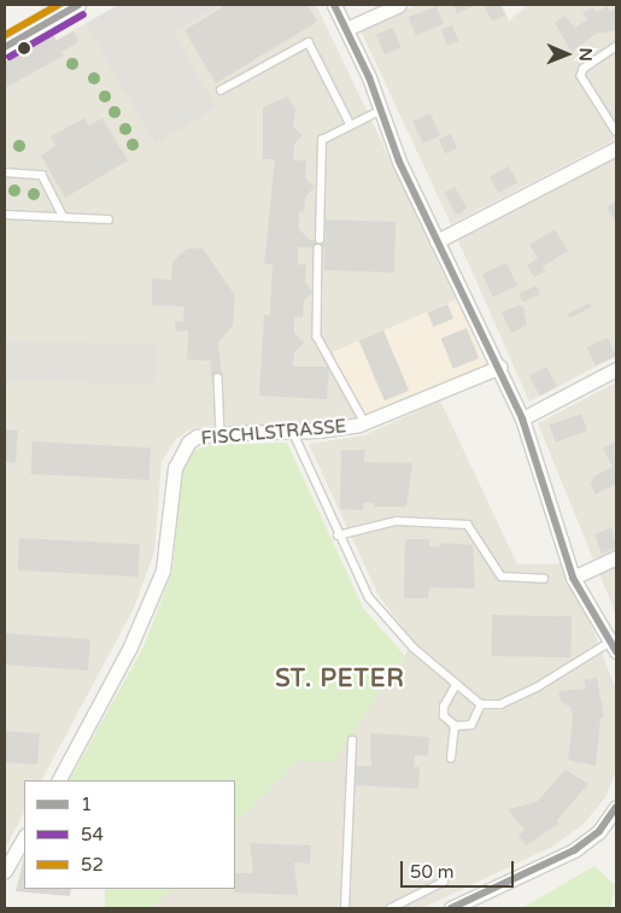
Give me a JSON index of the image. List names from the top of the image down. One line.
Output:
{"streets":{"street":["FISCHLSTRASSE"]},"districts":["ST. PETER"],"lines":["transit line 1","transit line 52","transit line 54"],"legend":["1","54","52"],"scale_bar":"50 m","north":"right"}
